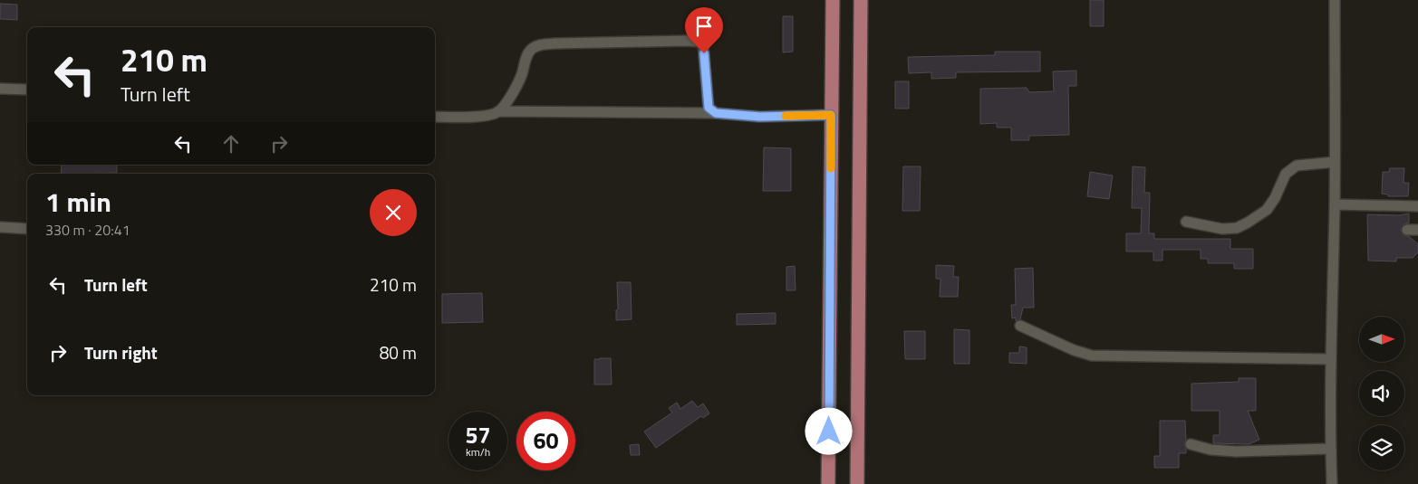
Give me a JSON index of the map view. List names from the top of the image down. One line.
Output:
{"north":"right","page":{"turn":["210 m","Turn left"],"heading":["1 min","330 m · 20:41"],"list":[{"name":"Turn left","value":"210 m"},{"name":"Turn right","value":"80 m"}],"speed":"57 km/h","limit":"60"}}
